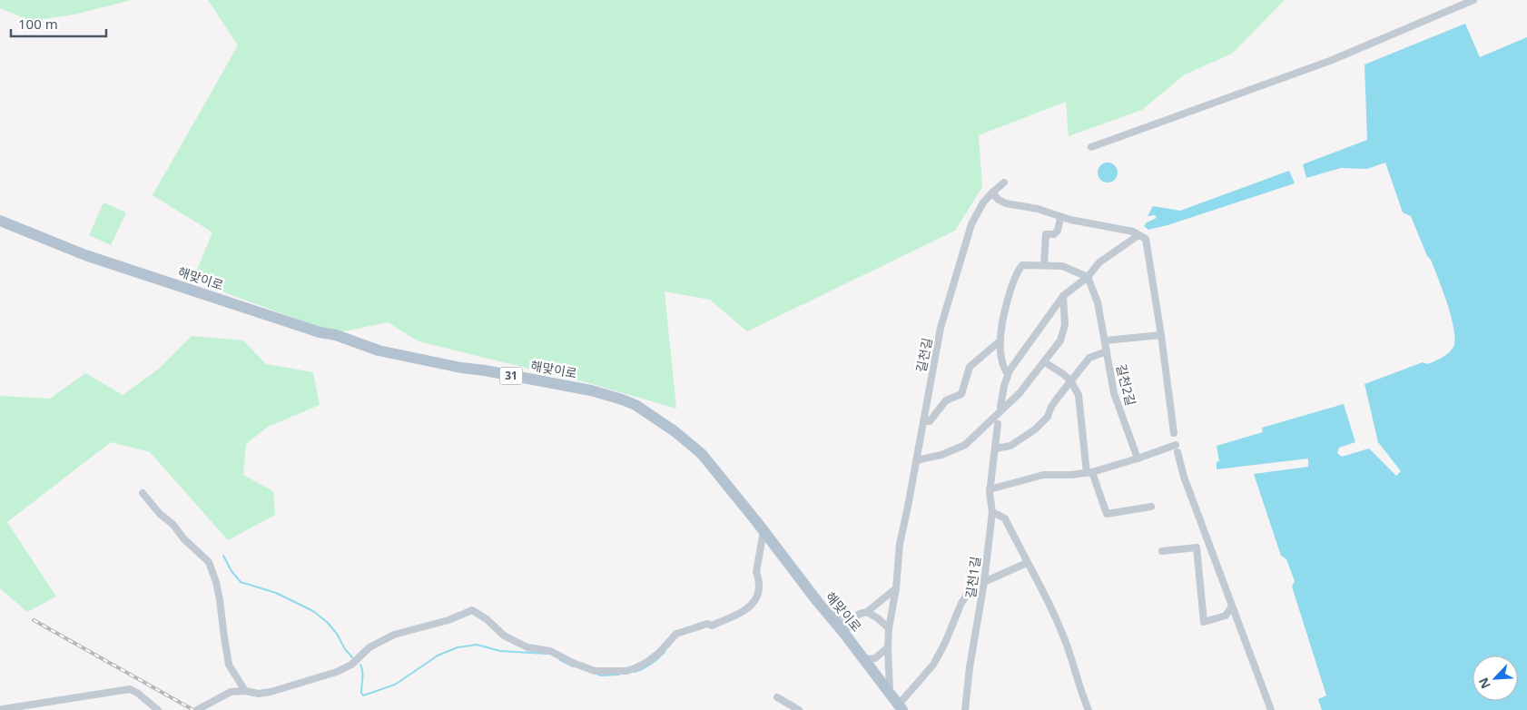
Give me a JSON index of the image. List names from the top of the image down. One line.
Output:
{"streets":{"main road":["해맞이로","31"],"street":["길천길","길천2길","길천1길"]},"crossings":[["해맞이로","길천길"]],"scale_bar":"100 m","north":"bottom left"}
